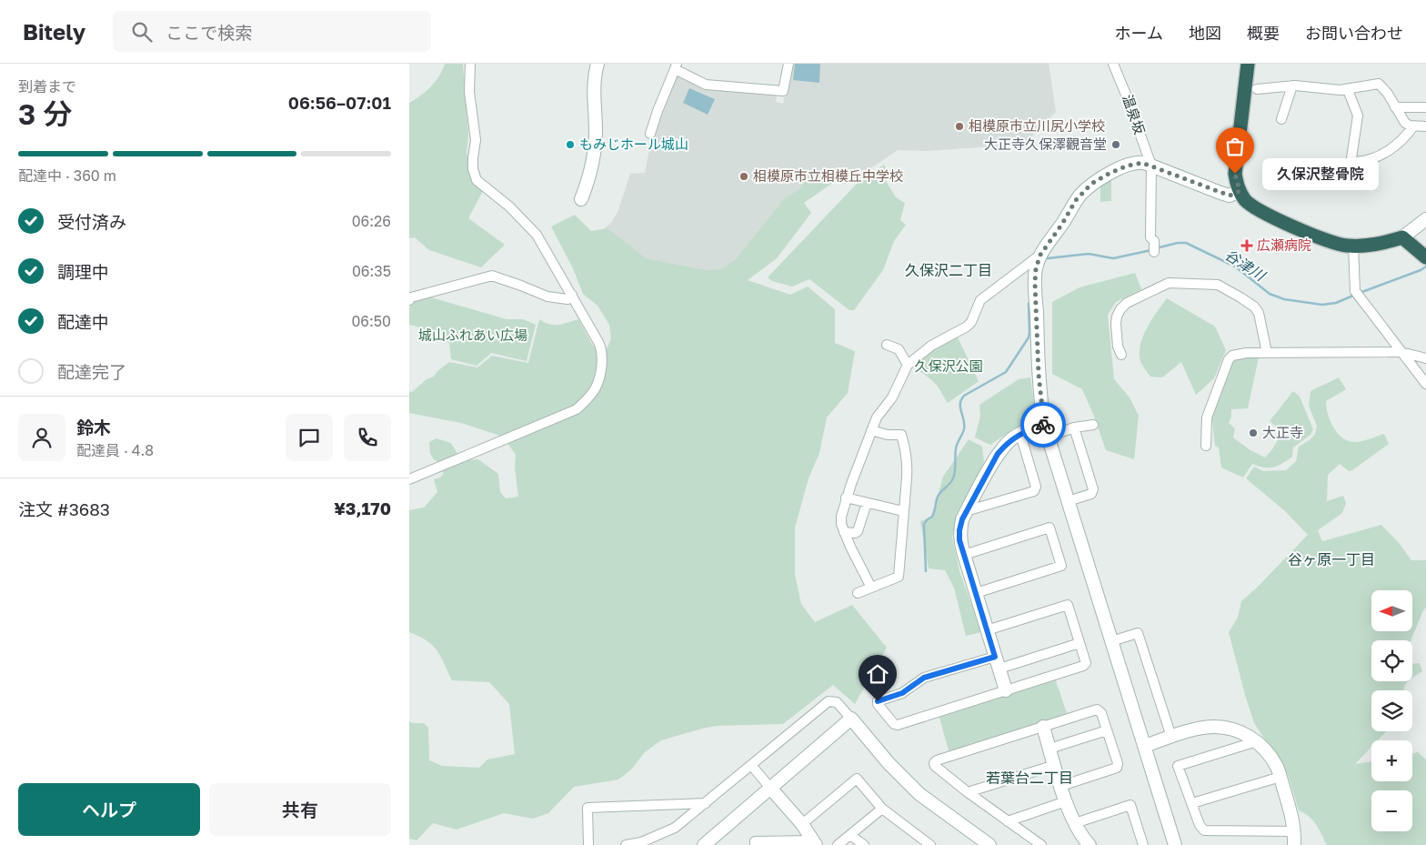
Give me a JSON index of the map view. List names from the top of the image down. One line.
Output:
{"streets":{"street":["温泉坂"]},"districts":["久保沢二丁目","谷ヶ原一丁目","若葉台二丁目"],"water":["谷津川"],"parks":["城山ふれあい広場","久保沢公園"],"places":{"other":["相模原市立川尻小学校","もみじホール城山","大正寺久保澤觀音堂","久保沢整骨院","相模原市立相模丘中学校","大正寺"],"health":["広瀬病院"]},"north":"left","page":{"header":"Bitely","search":"ここで検索","nav":["ホーム","地図","概要","お問い合わせ"],"heading":["3 分","到着まで","06:56–07:01"],"panel":["鈴木","配達員 · 4.8","注文 #3683","¥3,170"],"bar":"配達中 · 360 m","bubble":"久保沢整骨院","list":[["受付済み","06:26"],["調理中","06:35"],["配達中","06:50"],"配達完了"],"map_buttons":["+","−"],"buttons":["ヘルプ","共有"]}}
